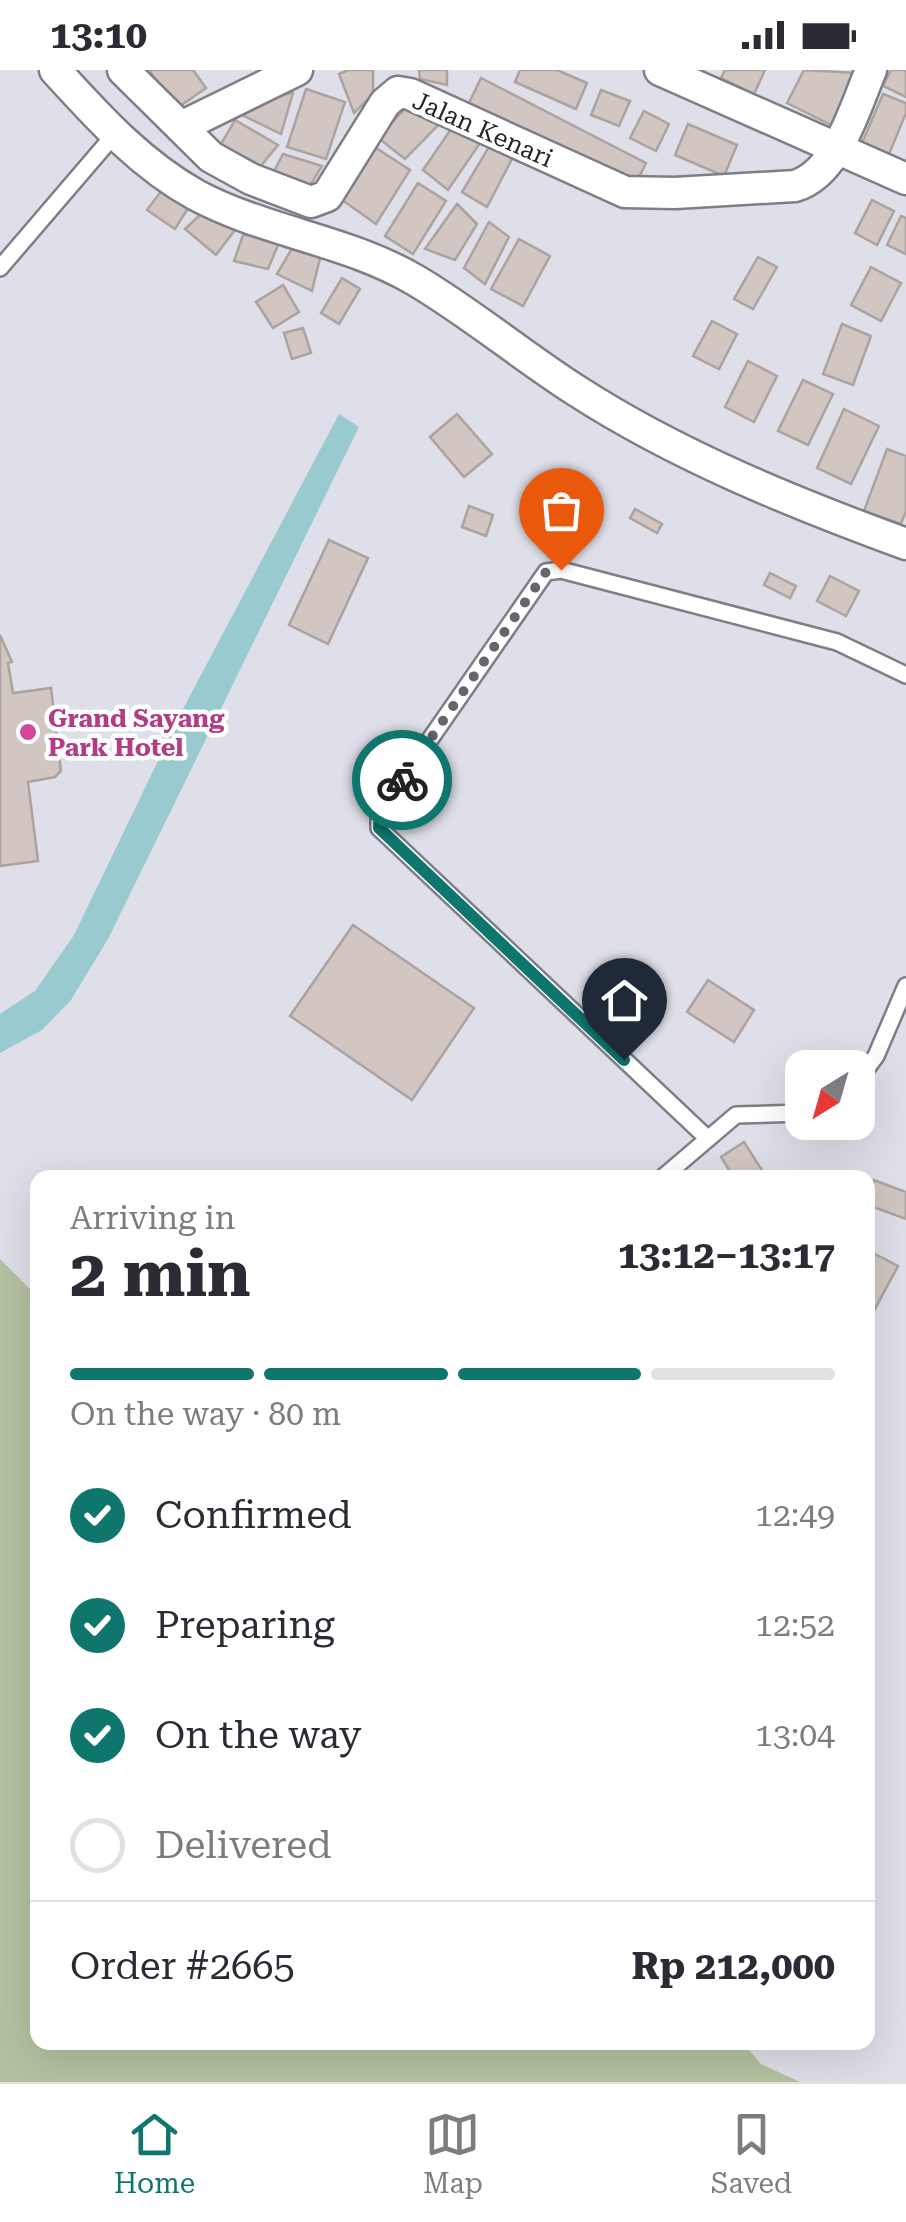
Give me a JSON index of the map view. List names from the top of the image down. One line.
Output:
{"streets":{"street":["Jalan Kenari"]},"places":["Grand Sayang Park Hotel"],"north":"bottom left","page":{"status":"13:10","heading":["2 min","Arriving in","13:12–13:17"],"panel":["Order #2665","Rp 212,000"],"bar":"On the way · 80 m","list":[["Confirmed","12:49"],["Preparing","12:52"],["On the way","13:04"],"Delivered"],"tabs":["Home","Map","Saved"]}}
